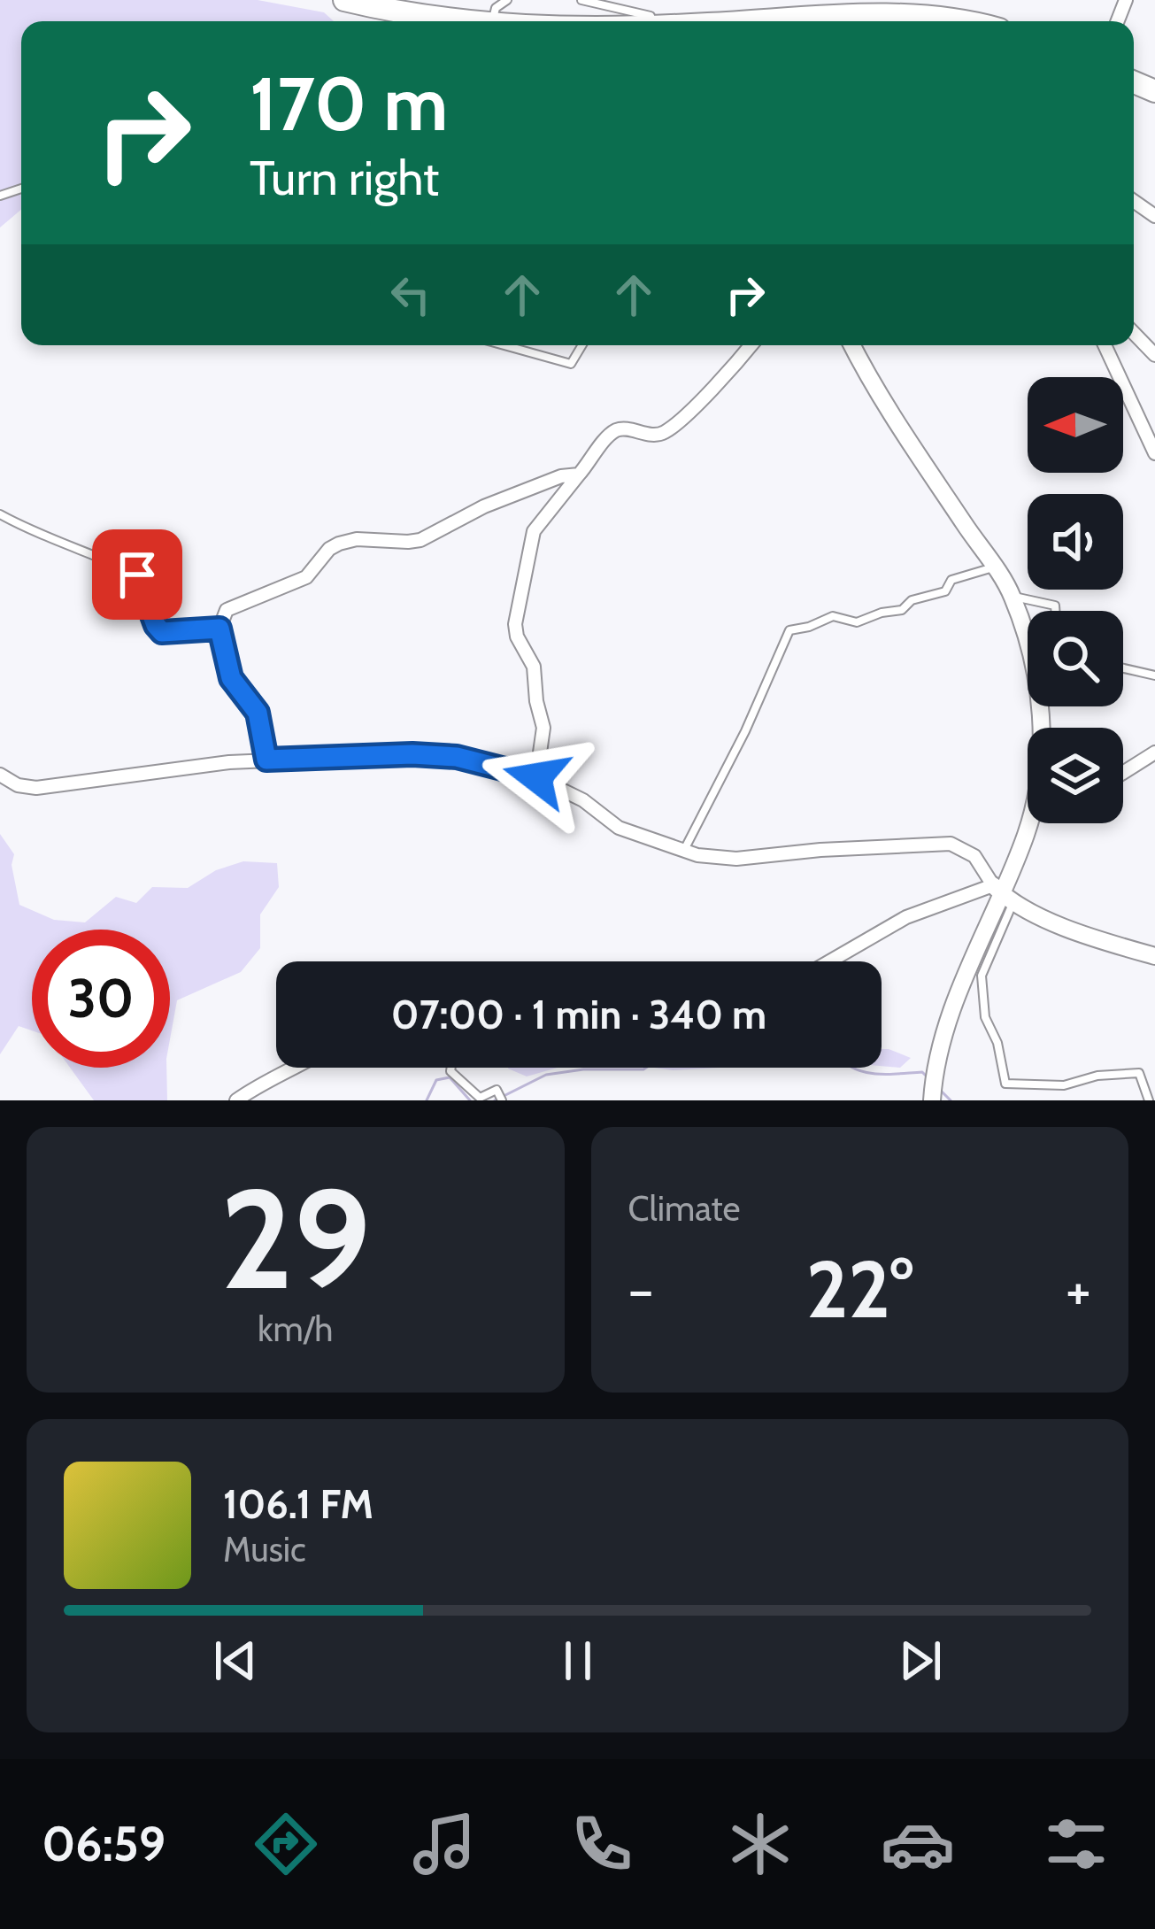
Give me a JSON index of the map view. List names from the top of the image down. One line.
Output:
{"north":"left","page":{"turn":["170 m","Turn right"],"limit":"30","trip":"07:00 · 1 min · 340 m","tile":[["29","km/h"],"Climate"],"heat":["−","22°","+"],"song":["106.1 FM","Music"],"tabs":"06:59"}}
